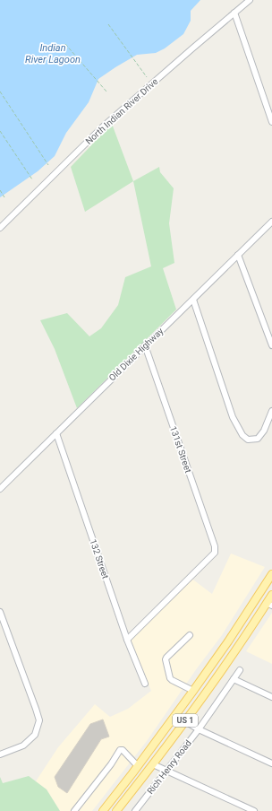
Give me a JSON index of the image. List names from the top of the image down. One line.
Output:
{"streets":{"main road":["US 1"],"street":["North Indian River Drive","Old Dixie Highway","131st Street","132 Street","Rich Henry Road"]},"crossings":[["Old Dixie Highway","131st Street"],["Old Dixie Highway","132 Street"],["131st Street","132 Street"]],"water":["Indian River Lagoon"]}
